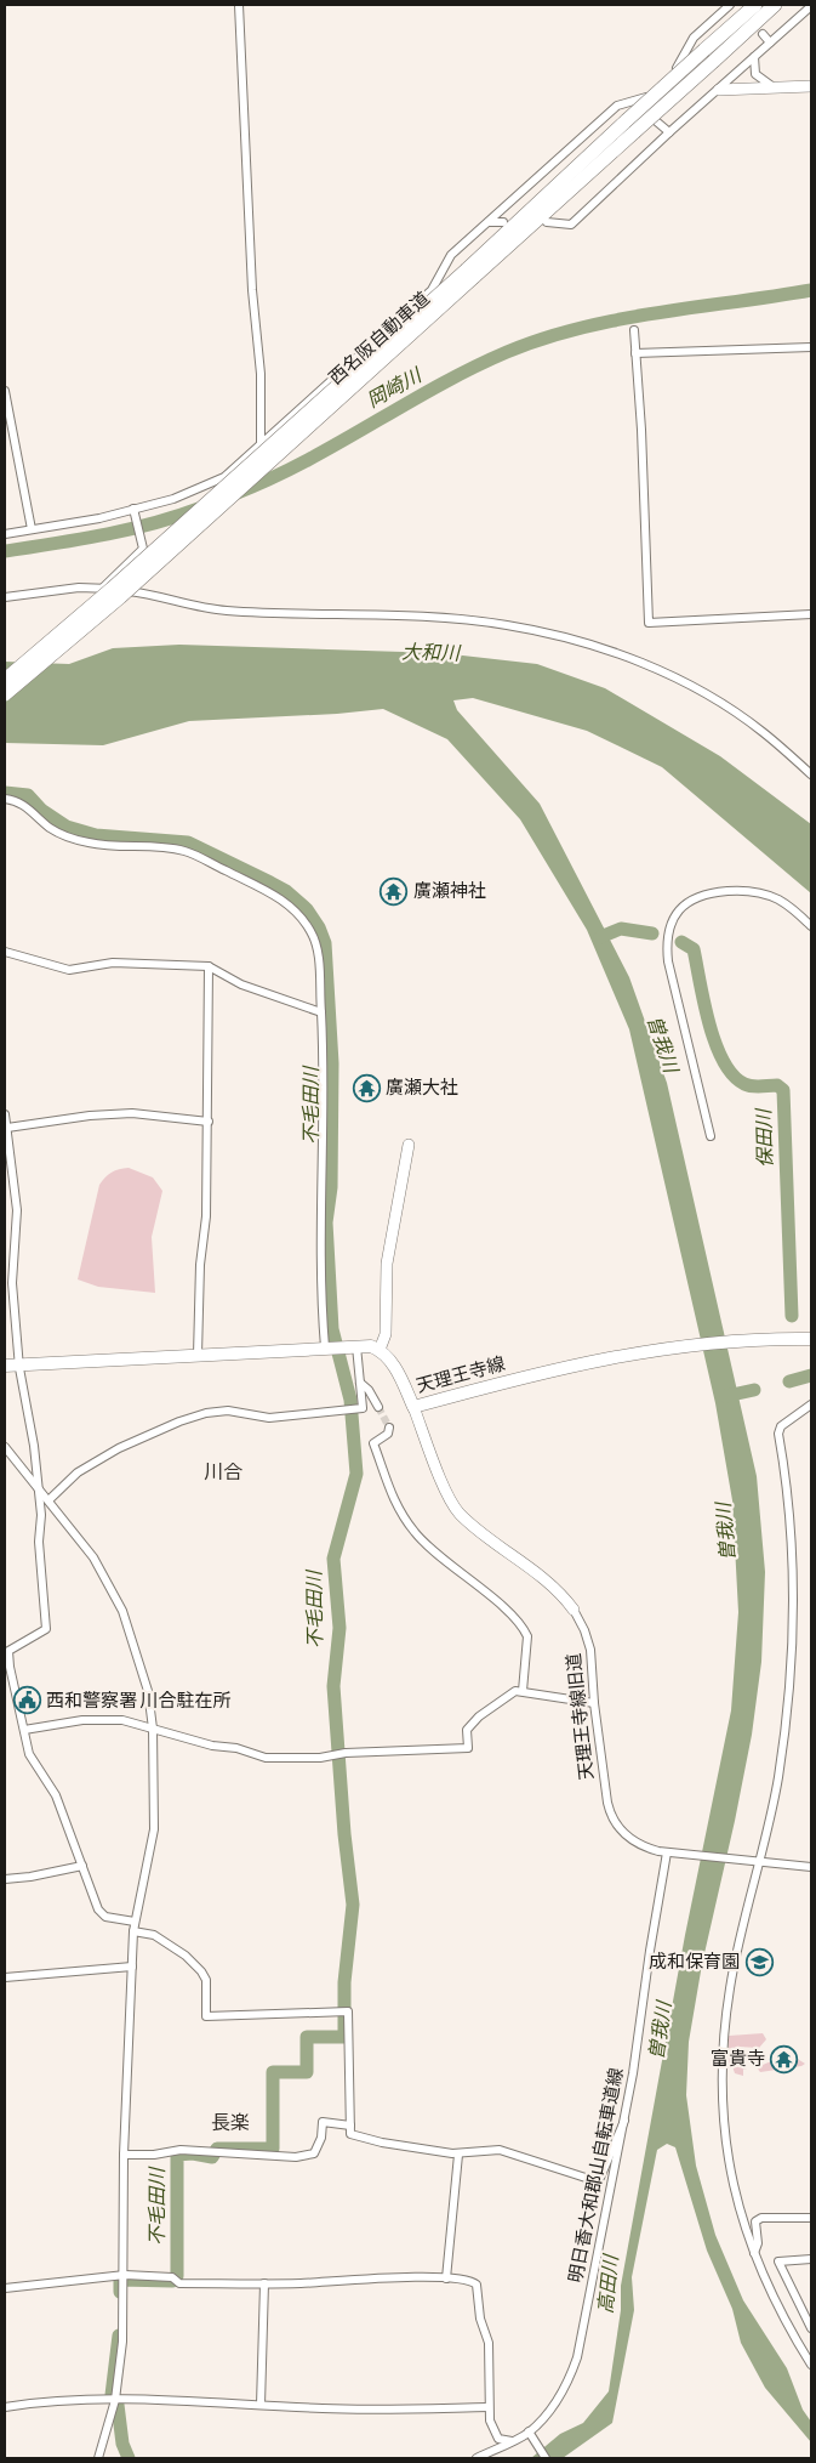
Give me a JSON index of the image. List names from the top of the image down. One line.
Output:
{"streets":{"highway":["西名阪自動車道"],"main road":["天理王寺線"],"street":["天理王寺線旧道","明日香大和郡山自転車道線"]},"crossings":[["天理王寺線","天理王寺線旧道"],["天理王寺線旧道","明日香大和郡山自転車道線"]],"districts":["川合","長楽"],"water":["岡崎川","大和川","曽我川","不毛田川","保田川","高田川"],"places":{"temple":["廣瀬神社","廣瀬大社","富貴寺"],"public building":["西和警察署 川合駐在所"],"school or university":["成和保育園"]}}
